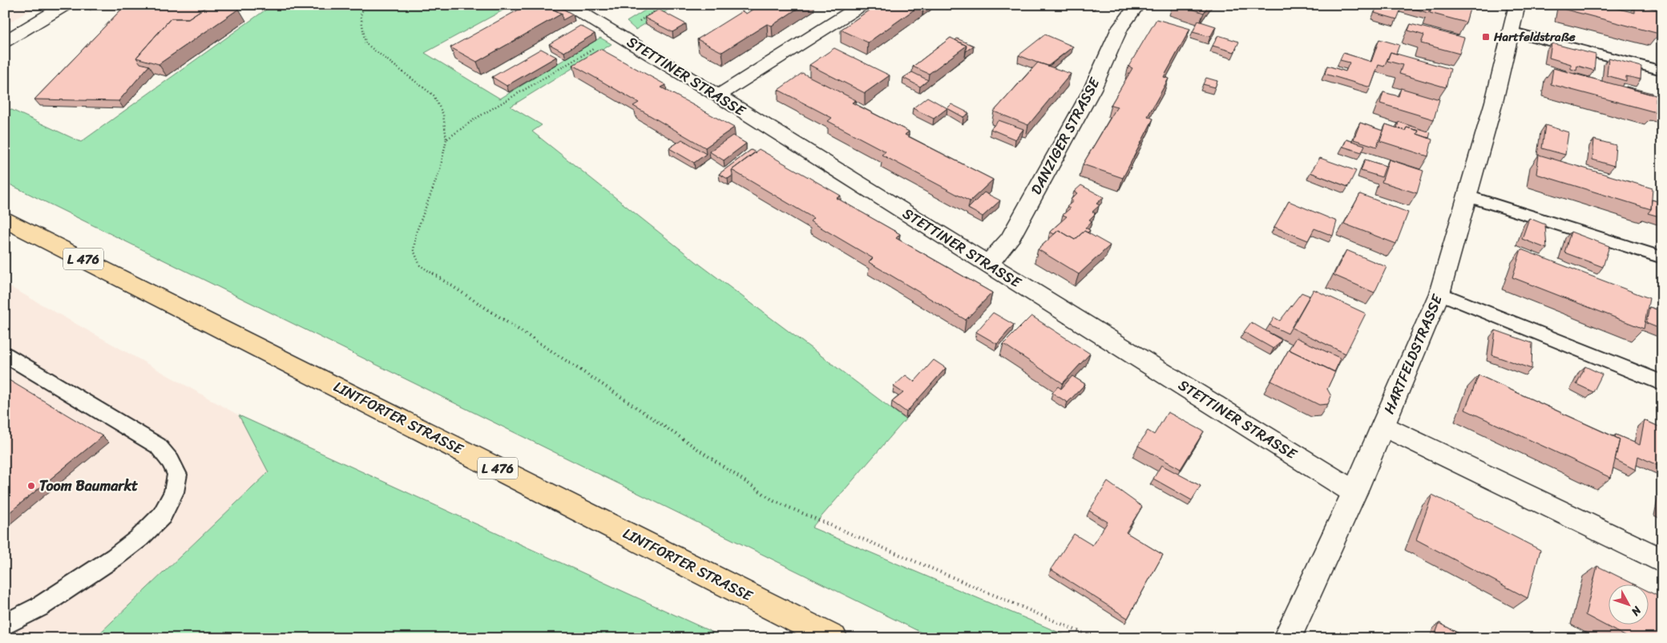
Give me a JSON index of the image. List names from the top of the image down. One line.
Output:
{"streets":{"main road":["L 476","LINTFORTER STRASSE"],"street":["STETTINER STRASSE","DANZIGER STRASSE","HARTFELDSTRASSE"]},"crossings":[["STETTINER STRASSE","DANZIGER STRASSE"],["STETTINER STRASSE","HARTFELDSTRASSE"]],"places":{"transit":["Hartfeldstraße"],"other":["Toom Baumarkt"]},"north":"bottom right"}
